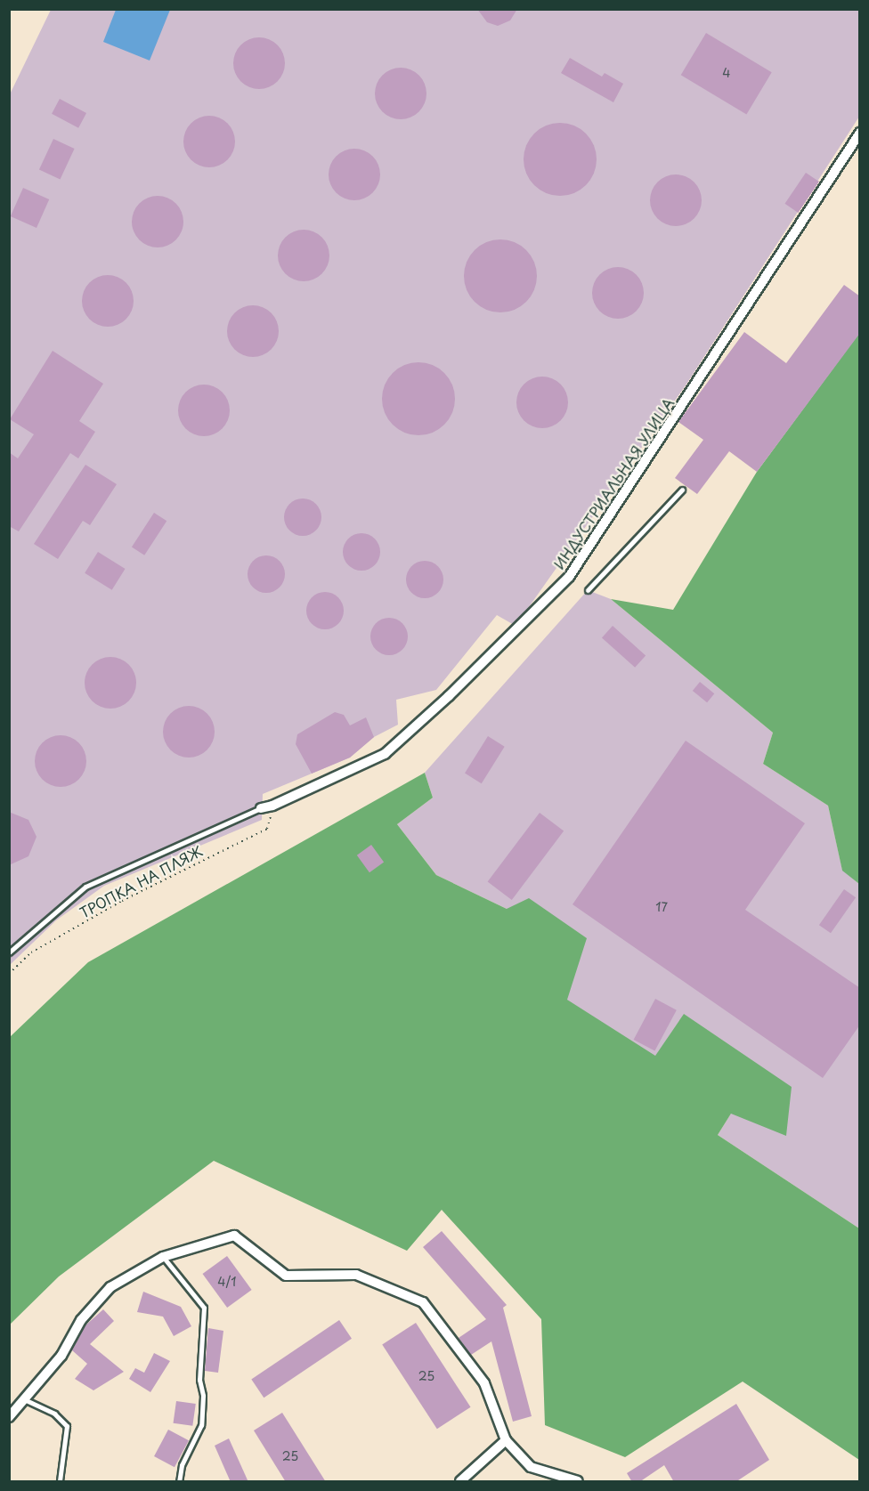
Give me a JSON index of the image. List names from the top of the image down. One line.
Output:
{"streets":{"street":["ИНДУСТРИАЛЬНАЯ УЛИЦА"],"path":["ТРОПКА НА ПЛЯЖ"]},"crossings":[["ИНДУСТРИАЛЬНАЯ УЛИЦА","ТРОПКА НА ПЛЯЖ"]],"house_numbers":["4","17","4/1","25","25"]}
